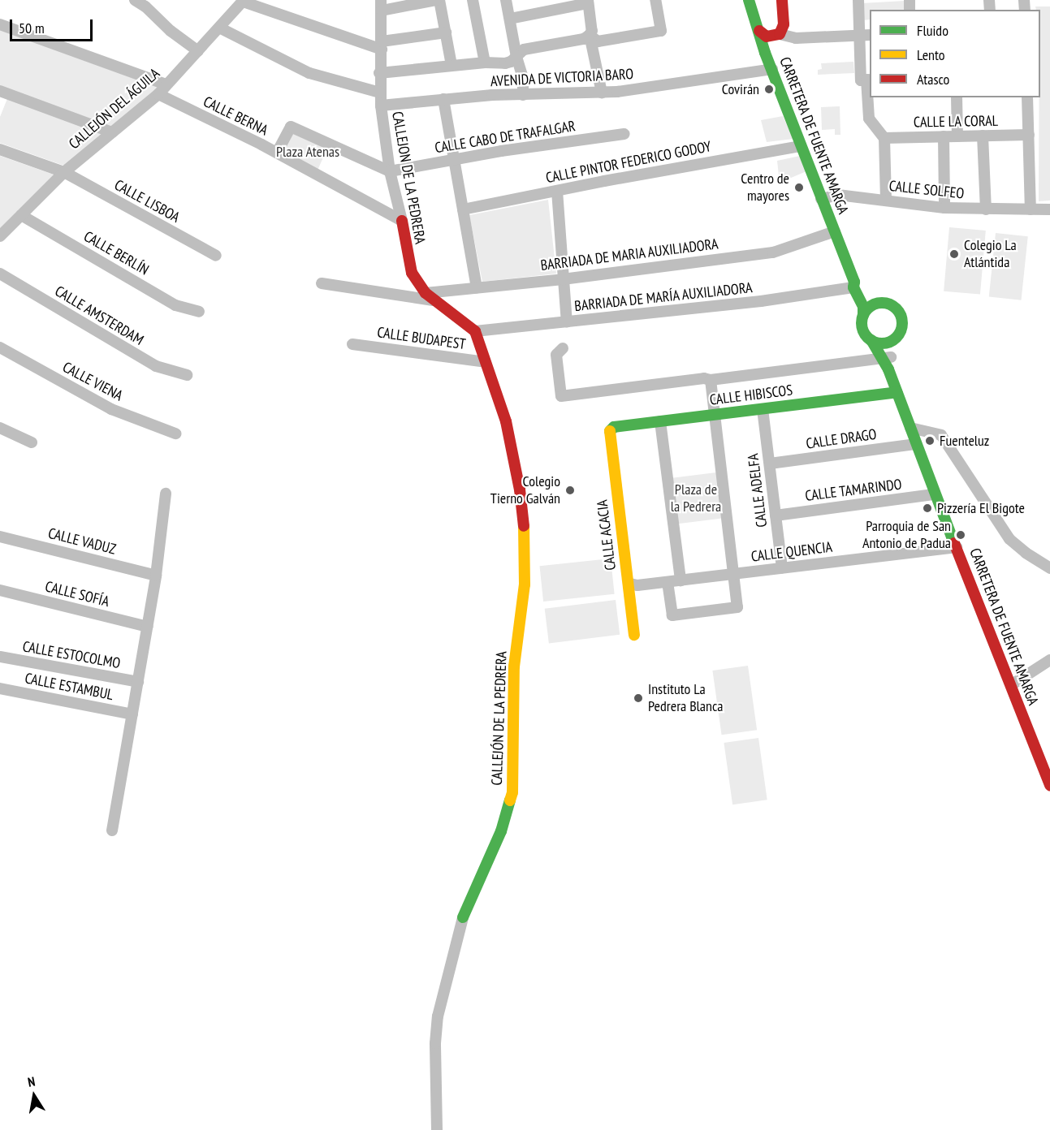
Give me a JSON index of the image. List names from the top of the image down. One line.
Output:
{"streets":{"street":["AVENIDA DE VICTORIA BARO","CALLEJÓN DEL ÁGUILA","CALLE BERNA","CALLE LA CORAL","CARRETERA DE FUENTE AMARGA","CALLE CABO DE TRAFALGAR","CALLE PINTOR FEDERICO GODOY","CALLEJON DE LA PEDRERA","CALLE SOLFEO","CALLE LISBOA","CALLE BERLÍN","BARRIADA DE MARIA AUXILIADORA","BARRIADA DE MARÍA AUXILIADORA","CALLE AMSTERDAM","CALLE BUDAPEST","CALLE VIENA","CALLE HIBISCOS","CALLE DRAGO","CALLE ADELFA","CALLE TAMARINDO","CALLE ACACIA","CALLE VADUZ","CALLE QUENCIA","CALLE SOFÍA","CALLE ESTOCOLMO","CALLE ESTAMBUL","CALLEJÓN DE LA PEDRERA"]},"crossings":[["AVENIDA DE VICTORIA BARO","CARRETERA DE FUENTE AMARGA"],["AVENIDA DE VICTORIA BARO","CALLEJON DE LA PEDRERA"],["CALLEJÓN DEL ÁGUILA","CALLE BERNA"],["CALLEJÓN DEL ÁGUILA","CALLE LISBOA"],["CALLEJÓN DEL ÁGUILA","CALLE BERLÍN"],["CALLE BERNA","CALLEJON DE LA PEDRERA"],["CARRETERA DE FUENTE AMARGA","CALLE PINTOR FEDERICO GODOY"],["CARRETERA DE FUENTE AMARGA","CALLE SOLFEO"],["CARRETERA DE FUENTE AMARGA","BARRIADA DE MARIA AUXILIADORA"],["CARRETERA DE FUENTE AMARGA","BARRIADA DE MARÍA AUXILIADORA"],["CARRETERA DE FUENTE AMARGA","CALLE HIBISCOS"],["CARRETERA DE FUENTE AMARGA","CALLE DRAGO"],["CARRETERA DE FUENTE AMARGA","CALLE TAMARINDO"],["CARRETERA DE FUENTE AMARGA","CALLE QUENCIA"],["CALLE CABO DE TRAFALGAR","CALLEJON DE LA PEDRERA"],["CALLEJON DE LA PEDRERA","BARRIADA DE MARIA AUXILIADORA"],["CALLEJON DE LA PEDRERA","BARRIADA DE MARÍA AUXILIADORA"],["CALLEJON DE LA PEDRERA","CALLEJÓN DE LA PEDRERA"],["BARRIADA DE MARÍA AUXILIADORA","CALLEJÓN DE LA PEDRERA"],["CALLE BUDAPEST","CALLEJÓN DE LA PEDRERA"],["CALLE HIBISCOS","CALLE ADELFA"],["CALLE HIBISCOS","CALLE ACACIA"],["CALLE DRAGO","CALLE ADELFA"],["CALLE ADELFA","CALLE TAMARINDO"],["CALLE ADELFA","CALLE QUENCIA"],["CALLE ACACIA","CALLE QUENCIA"]],"parks":["Plaza Atenas","Plaza de la Pedrera"],"places":["Covirán","Centro de mayores","Colegio La Atlántida","Fuenteluz","Colegio Tierno Galván","Pizzería El Bigote","Parroquia de San Antonio de Padua","Instituto La Pedrera Blanca"],"legend":["Fluido","Lento","Atasco"],"scale_bar":"50 m","north":"top"}
